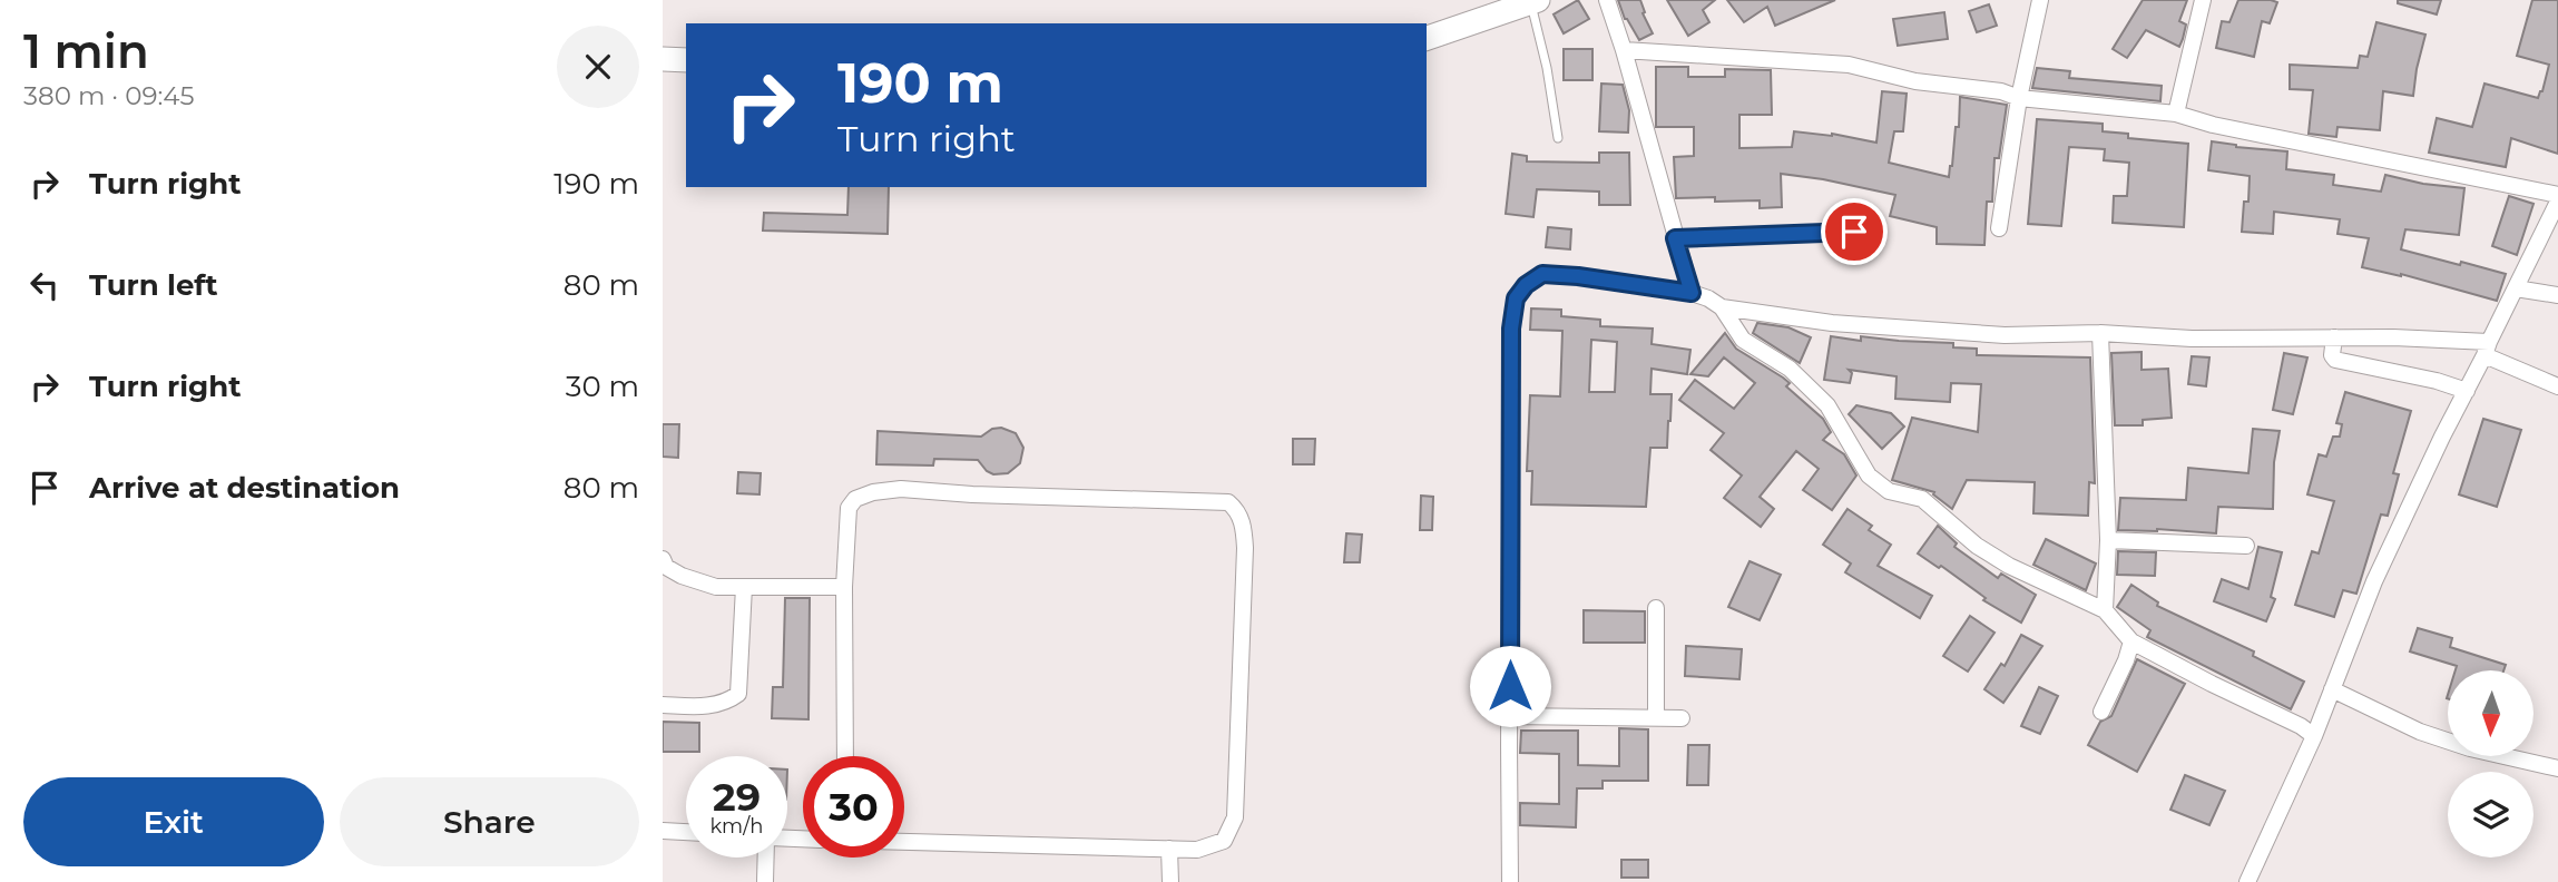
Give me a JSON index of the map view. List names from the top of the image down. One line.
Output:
{"north":"bottom","page":{"heading":["1 min","380 m · 09:45"],"turn":["190 m","Turn right"],"list":[{"name":"Turn right","value":"190 m"},{"name":"Turn left","value":"80 m"},{"name":"Turn right","value":"30 m"},{"name":"Arrive at destination","value":"80 m"}],"speed":"29 km/h","limit":"30","buttons":["Exit","Share"]}}
